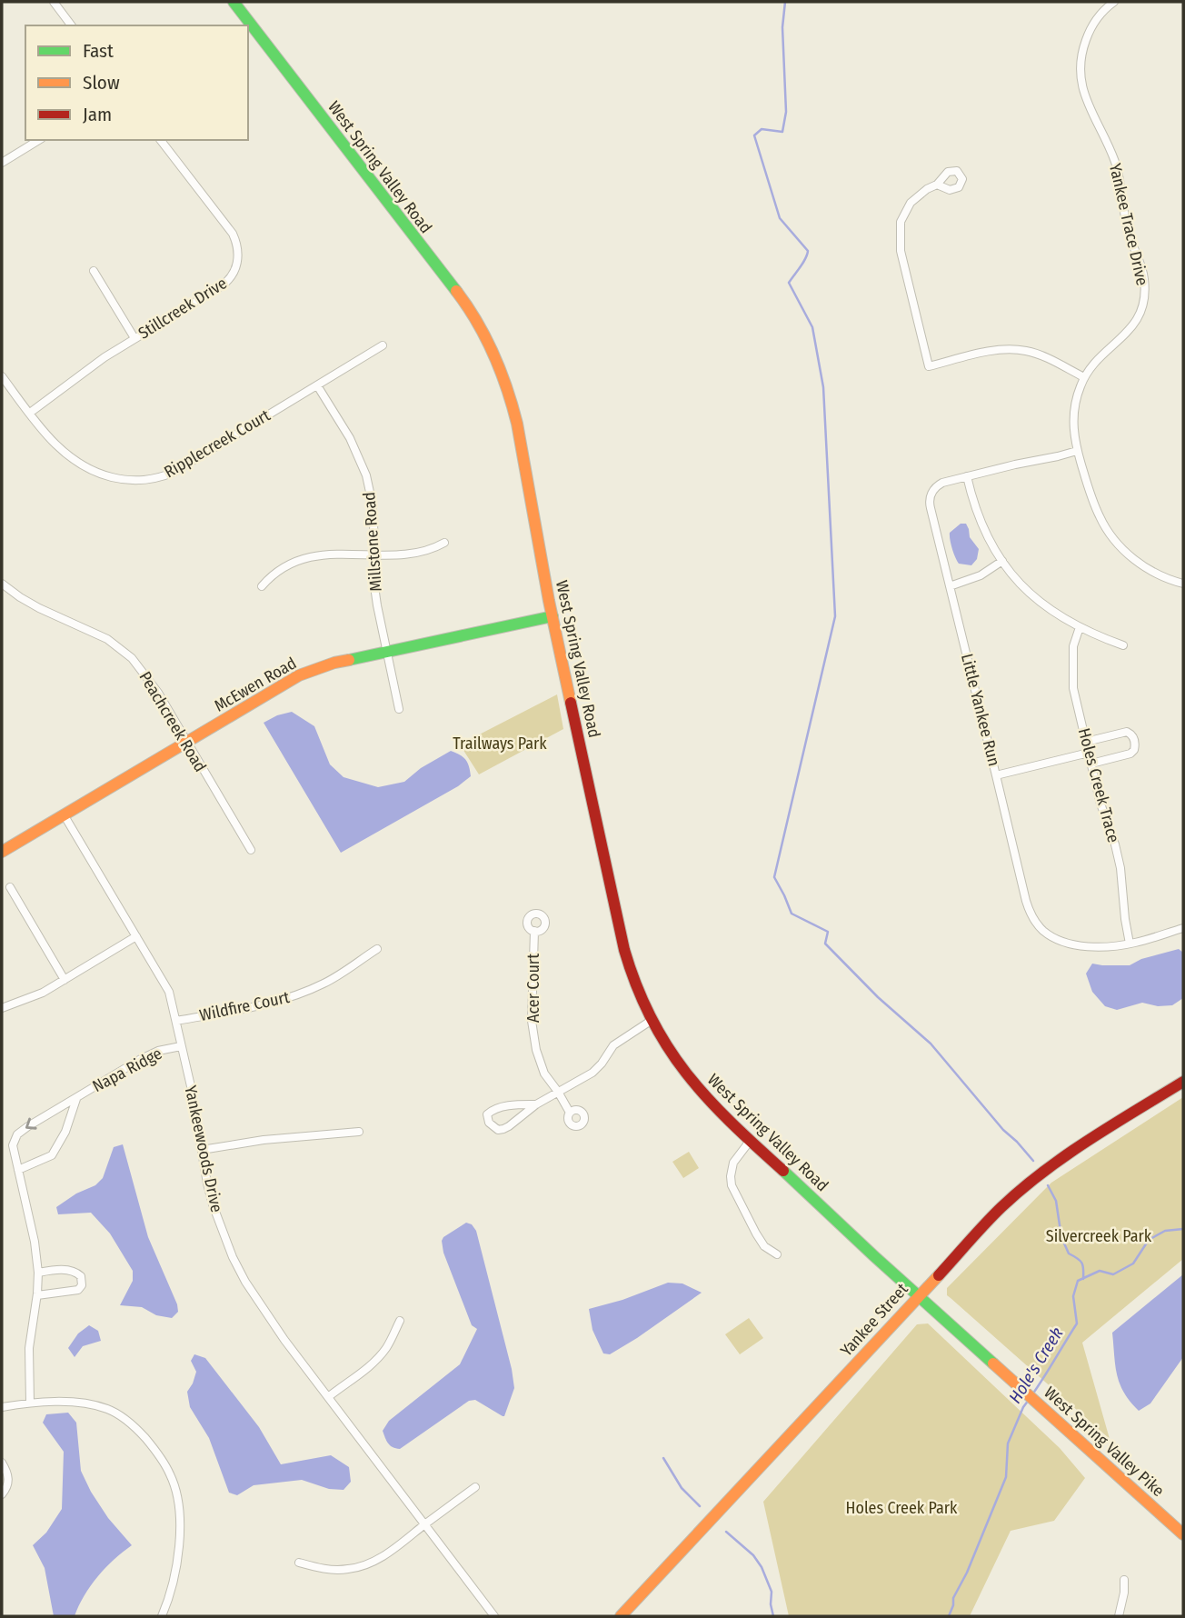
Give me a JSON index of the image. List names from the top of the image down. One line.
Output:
{"streets":{"street":["West Spring Valley Road","Yankee Trace Drive","Stillcreek Drive","Ripplecreek Court","Millstone Road","McEwen Road","Little Yankee Run","Peachcreek Road","Holes Creek Trace","Acer Court","Wildfire Court","Napa Ridge","Yankeewoods Drive","Yankee Street","West Spring Valley Pike"]},"crossings":[["West Spring Valley Road","McEwen Road"],["West Spring Valley Road","Yankee Street"],["West Spring Valley Road","West Spring Valley Pike"],["Yankee Trace Drive","Little Yankee Run"],["Stillcreek Drive","Ripplecreek Court"],["Ripplecreek Court","Millstone Road"],["Millstone Road","McEwen Road"],["McEwen Road","Peachcreek Road"],["McEwen Road","Yankeewoods Drive"],["Little Yankee Run","Holes Creek Trace"],["Wildfire Court","Yankeewoods Drive"],["Napa Ridge","Yankeewoods Drive"],["Yankee Street","West Spring Valley Pike"]],"water":["Hole's Creek"],"parks":["Trailways Park","Silvercreek Park","Holes Creek Park"],"legend":["Fast","Slow","Jam"]}
